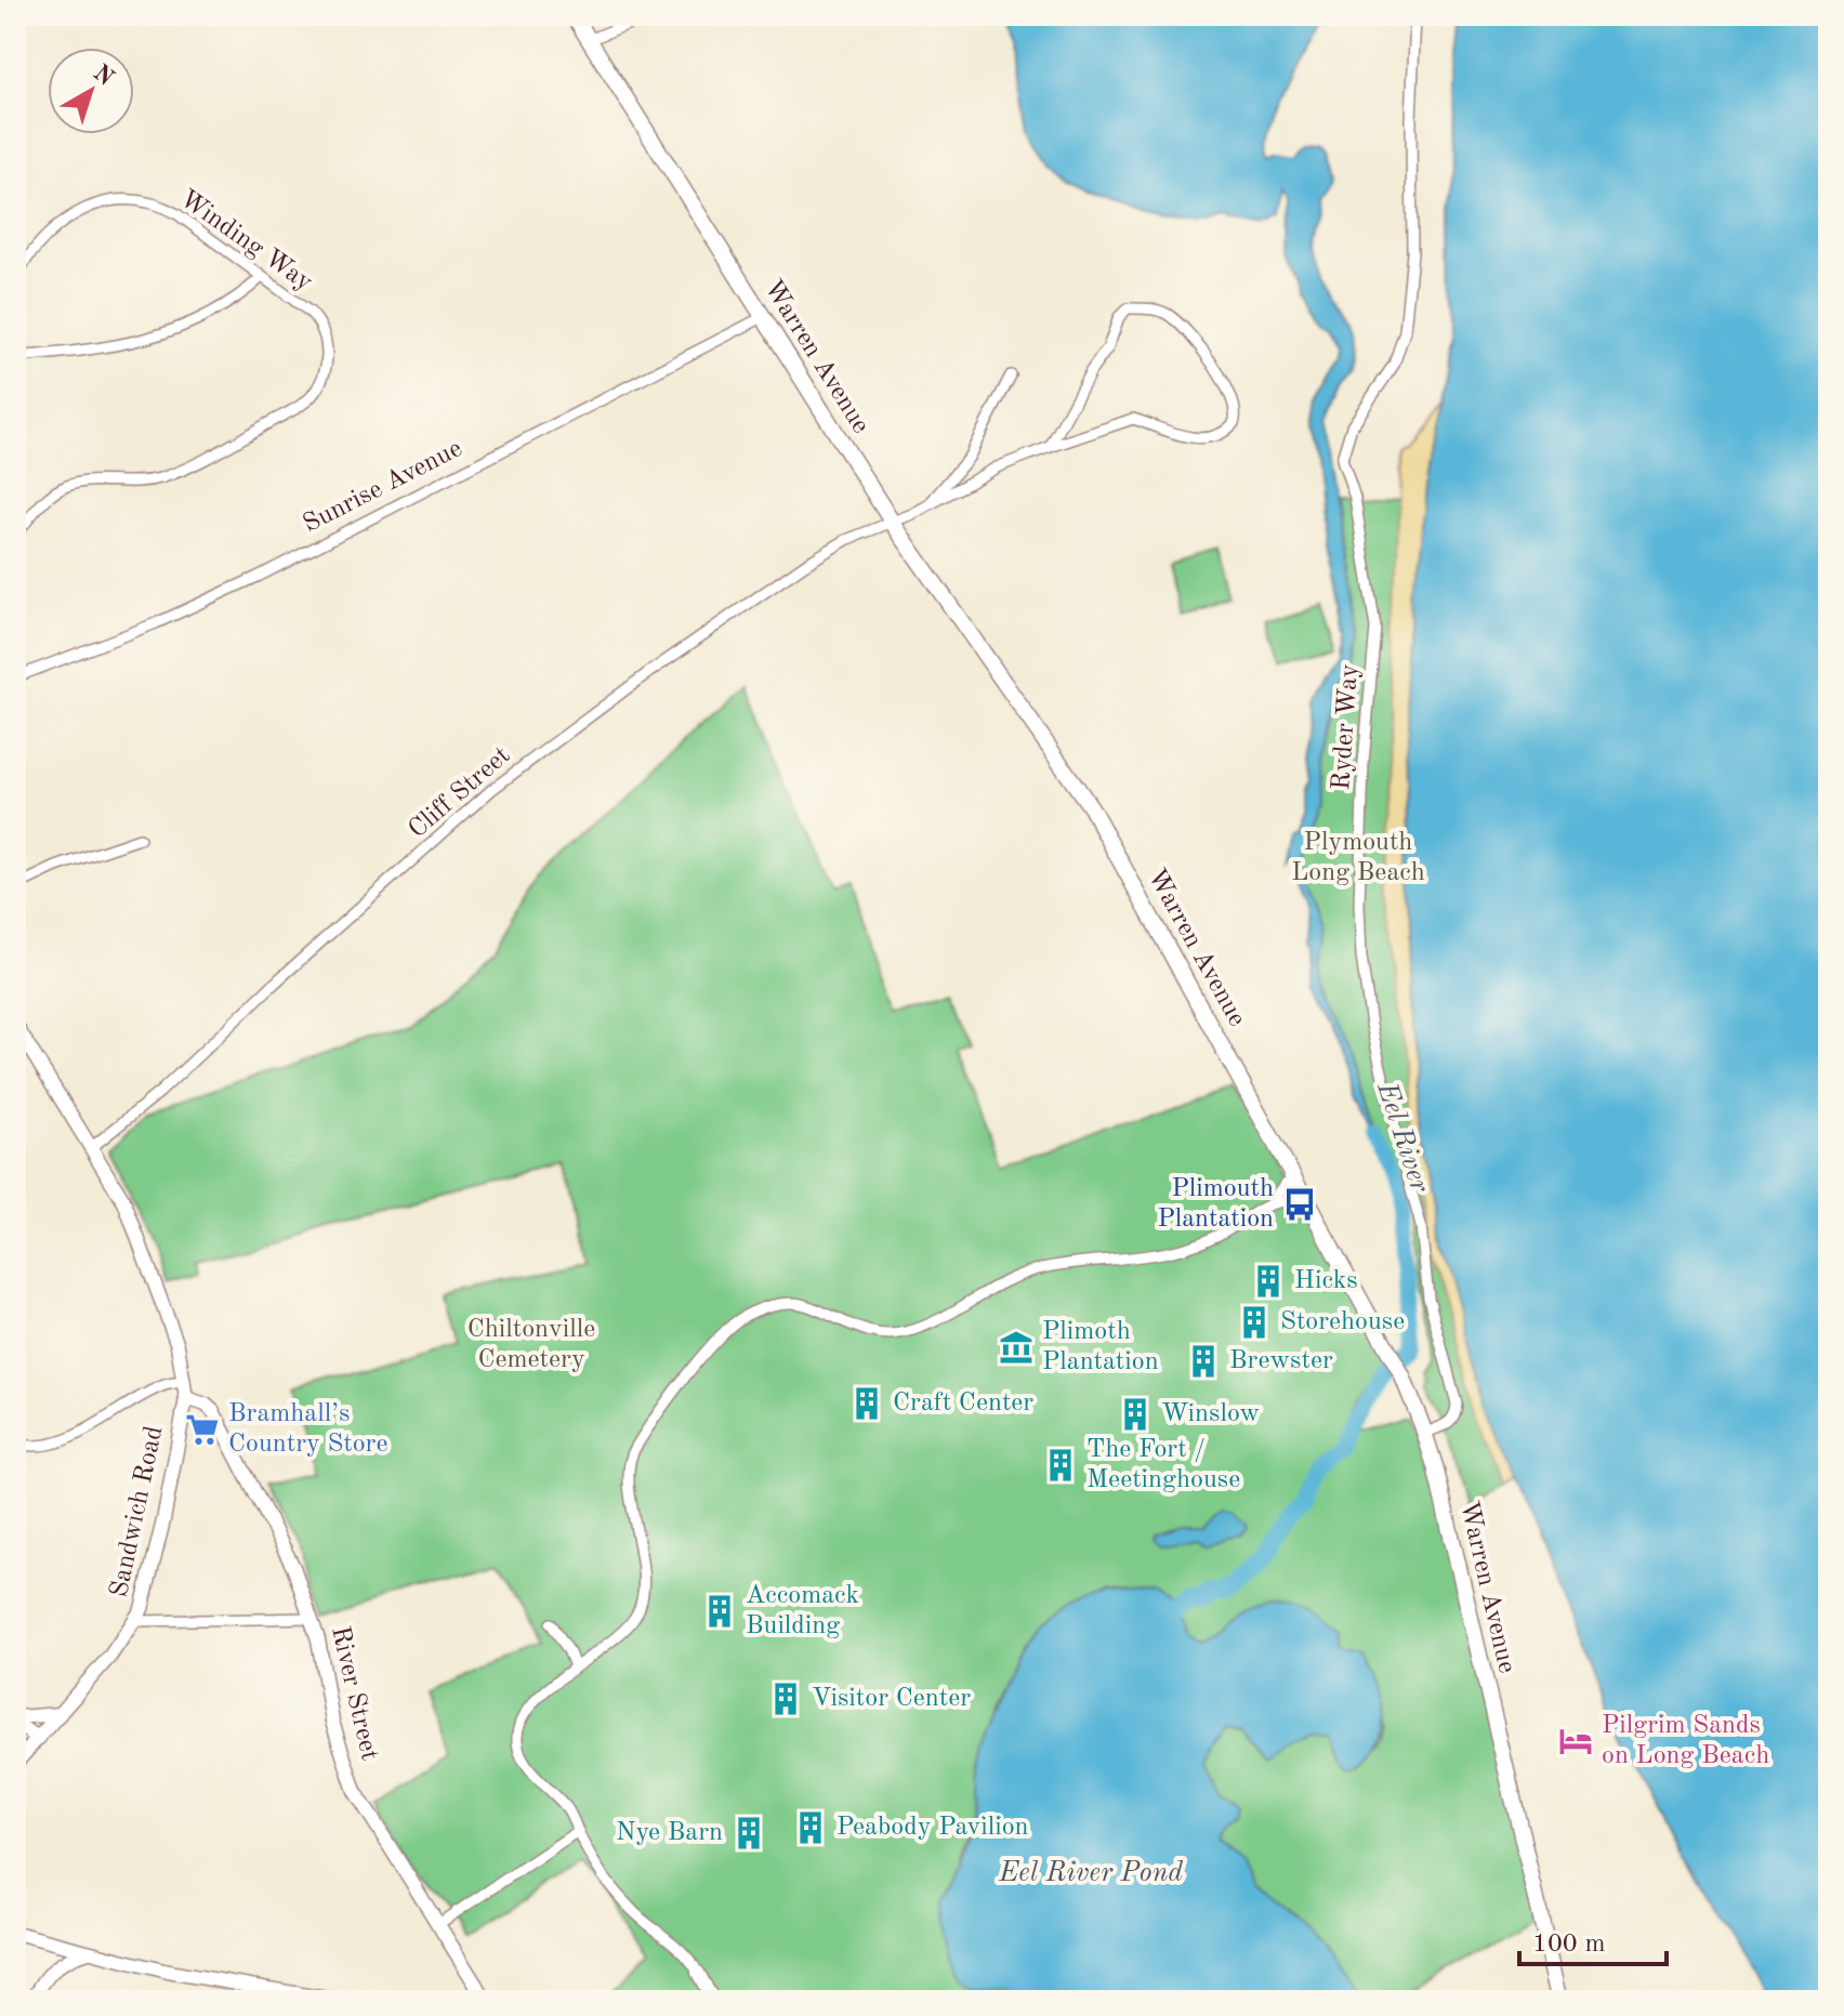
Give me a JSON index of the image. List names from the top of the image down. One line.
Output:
{"streets":{"main road":["Warren Avenue"],"street":["Winding Way","Sunrise Avenue","Ryder Way","Cliff Street","Sandwich Road","River Street"]},"crossings":[["Warren Avenue","Sunrise Avenue"],["Warren Avenue","Ryder Way"],["Warren Avenue","Cliff Street"],["Cliff Street","Sandwich Road"],["Sandwich Road","River Street"]],"water":["Eel River","Eel River Pond"],"parks":["Plymouth Long Beach","Chiltonville Cemetery"],"places":{"bus stop":["Plimouth Plantation"],"building":["Hicks","Storehouse","Brewster","Craft Center","Winslow","The Fort / Meetinghouse","Accomack Building","Visitor Center","Peabody Pavilion","Nye Barn"],"museum":["Plimoth Plantation"],"supermarket":["Bramhall’s Country Store"],"hotel":["Pilgrim Sands on Long Beach"]},"scale_bar":"100 m","north":"top right"}
